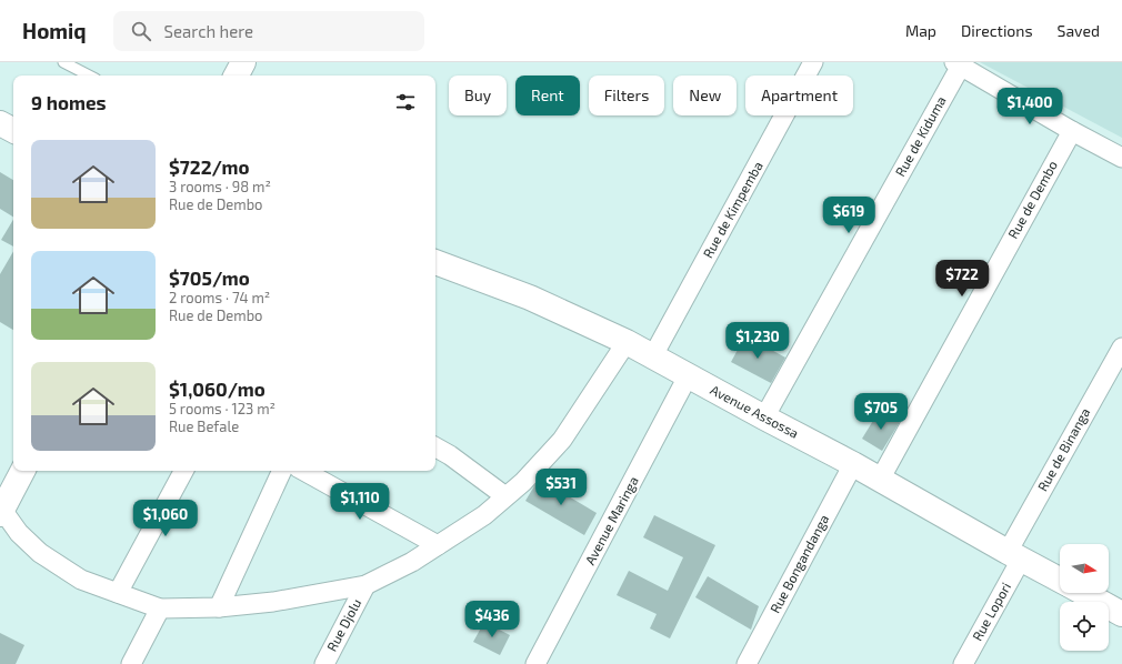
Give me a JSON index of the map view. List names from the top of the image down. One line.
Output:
{"streets":{"main road":["Avenue Assossa"],"street":["Rue de Kiduma","Rue de Dembo","Rue de Kimpemba","Rue de Binanga","Avenue Maringa","Rue Bongandanga","Rue Lopori","Rue Djolu"]},"crossings":[["Rue de Kiduma","Avenue Assossa"],["Rue de Dembo","Avenue Assossa"],["Rue de Kimpemba","Avenue Assossa"],["Avenue Assossa","Rue de Binanga"],["Avenue Assossa","Avenue Maringa"],["Avenue Assossa","Rue Bongandanga"],["Avenue Assossa","Rue Lopori"],["Rue de Binanga","Rue Lopori"]],"north":"right","page":{"header":"Homiq","search":"Search here","nav":["Map","Directions","Saved"],"chip":["Buy","Rent","Filters","New","Apartment"],"heading":"9 homes","price":["$1,400","$619","$722","$1,230","$705","$531","$1,110","$1,060","$436"],"list":[{"name":"$722/mo","note":"3 rooms · 98 m² · Rue de Dembo"},{"name":"$705/mo","note":"2 rooms · 74 m² · Rue de Dembo"},{"name":"$1,060/mo","note":"5 rooms · 123 m² · Rue Befale"}]}}
